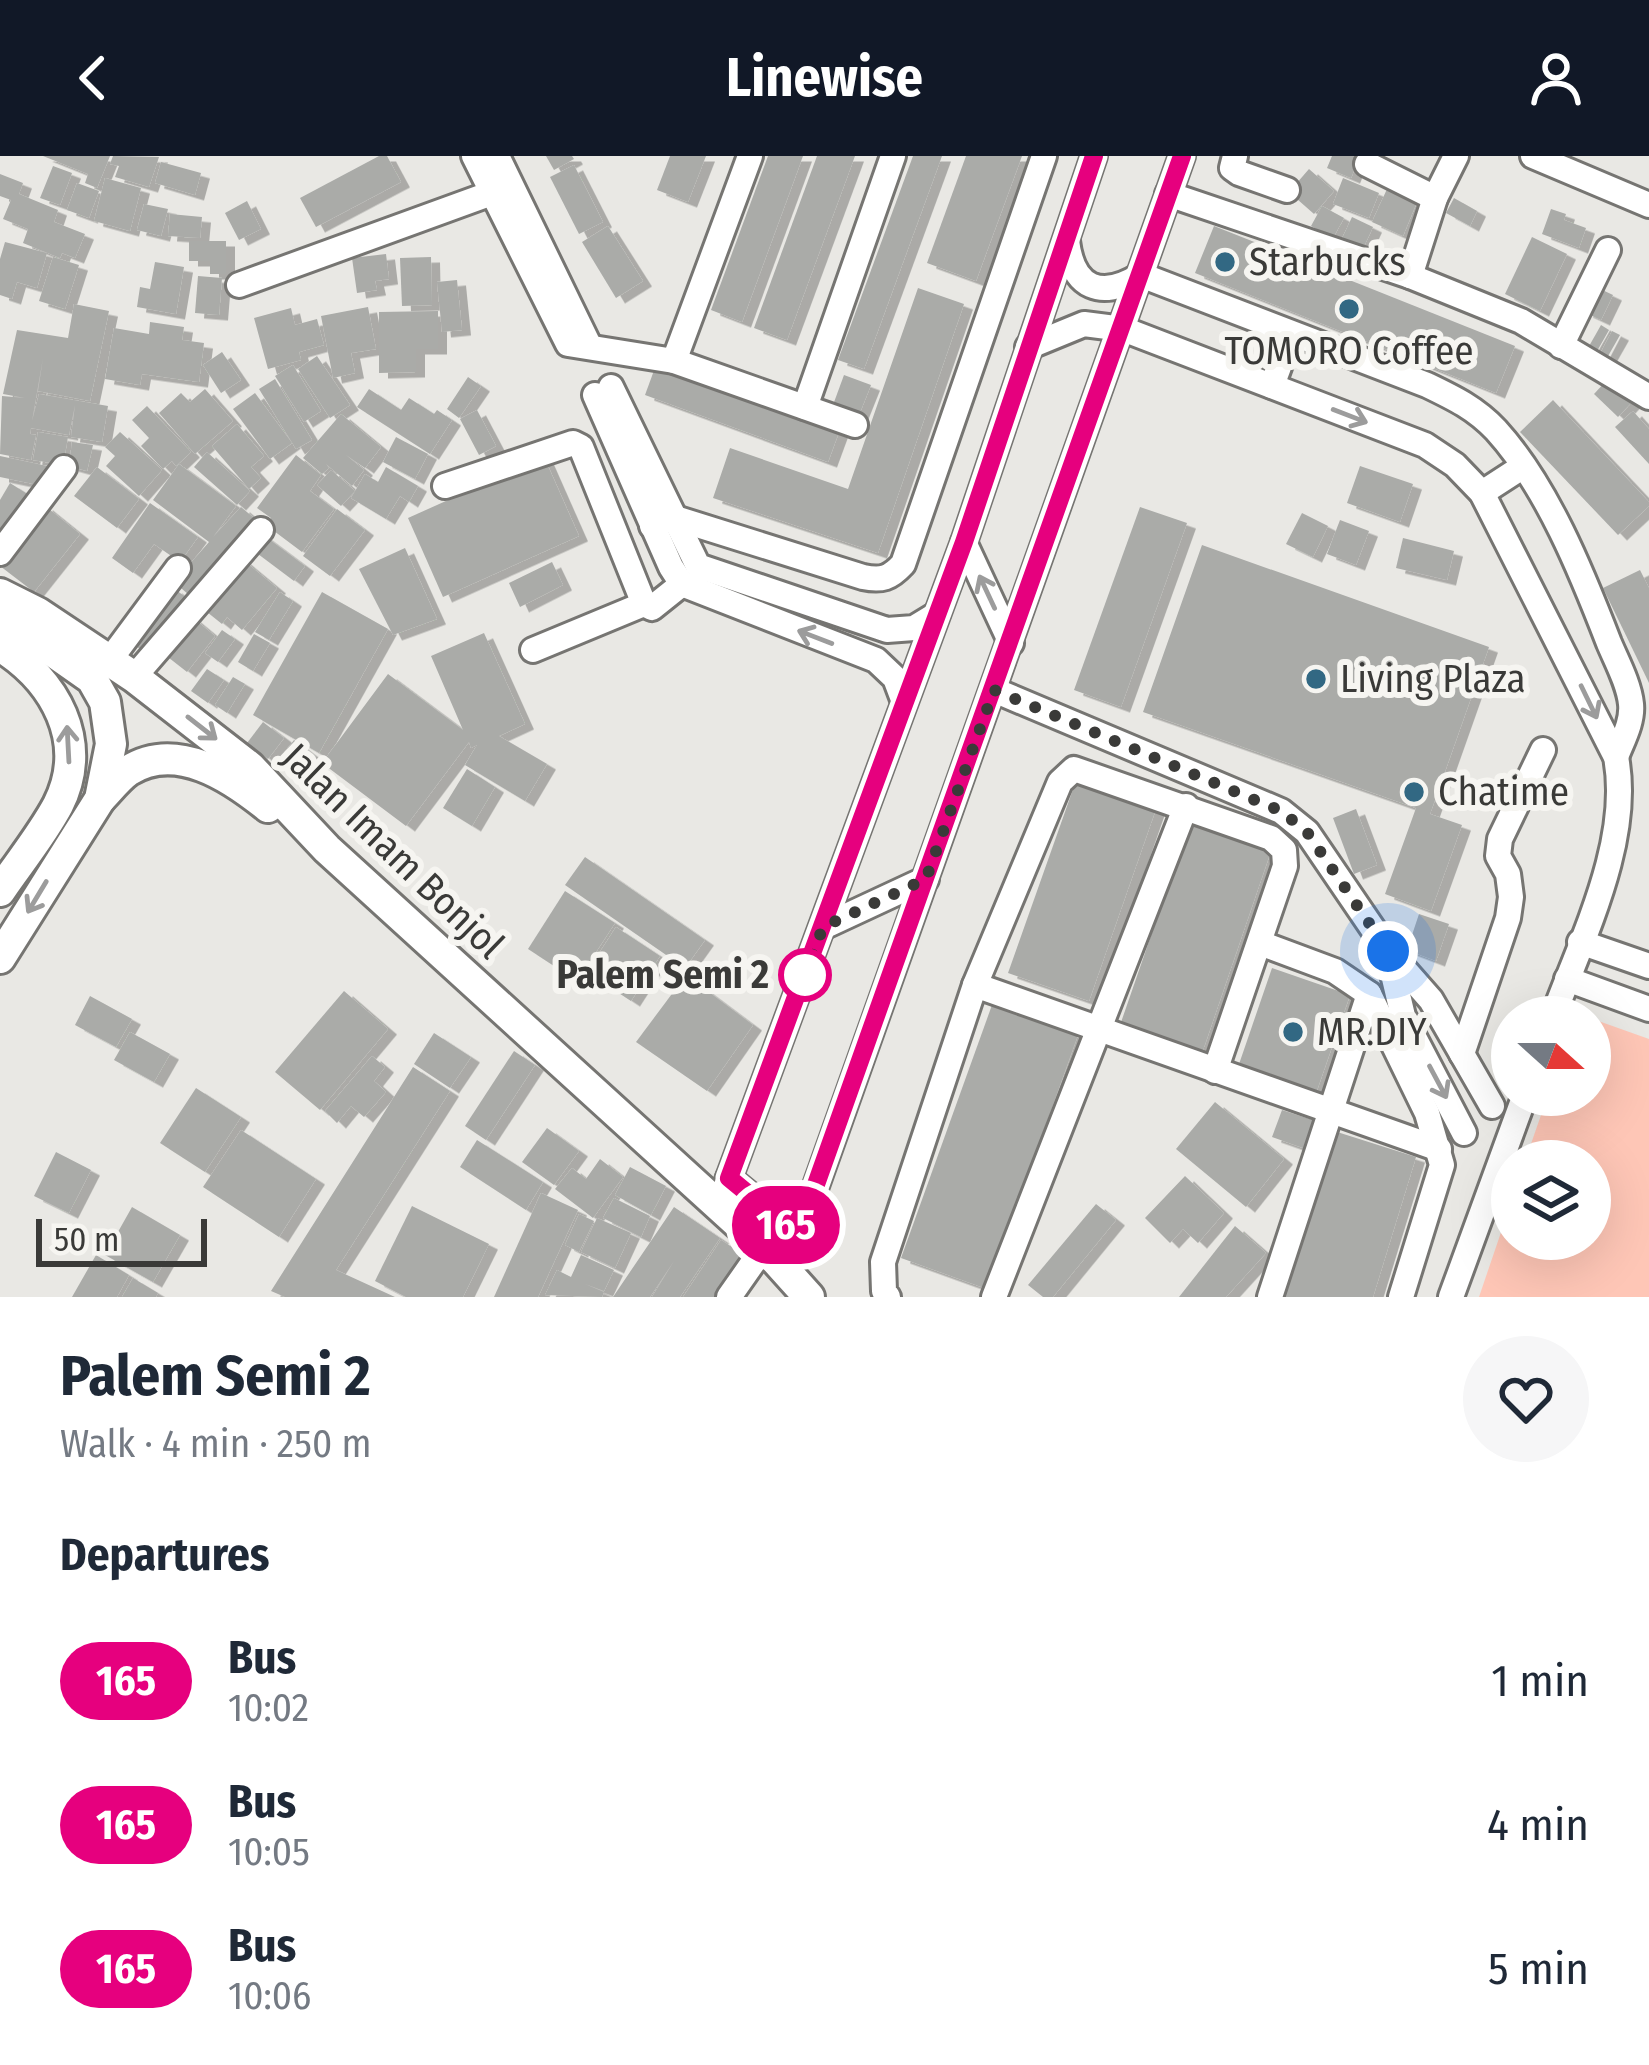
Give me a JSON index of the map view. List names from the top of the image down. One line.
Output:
{"streets":{"main road":["Jalan Imam Bonjol"]},"places":["Starbucks","TOMORO Coffee","Living Plaza","Chatime","Palem Semi 2","MR.DIY"],"lines":["bus line 165"],"scale_bar":"50 m","north":"right","page":{"header":"Linewise","on_map":"165","scale":"50 m","heading":[["Palem Semi 2","Walk · 4 min · 250 m"],"Departures"],"list":[{"mark":"165","name":"Bus","note":"10:02","value":"1 min"},{"mark":"165","name":"Bus","note":"10:05","value":"4 min"},{"mark":"165","name":"Bus","note":"10:06","value":"5 min"}]}}
